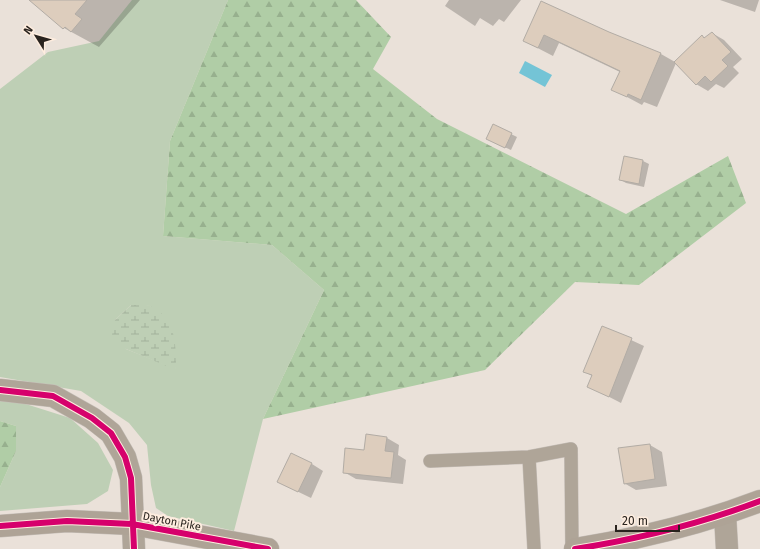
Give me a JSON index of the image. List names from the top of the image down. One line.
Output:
{"streets":{"street":["Dayton Pike"]},"scale_bar":"20 m","north":"top left"}
